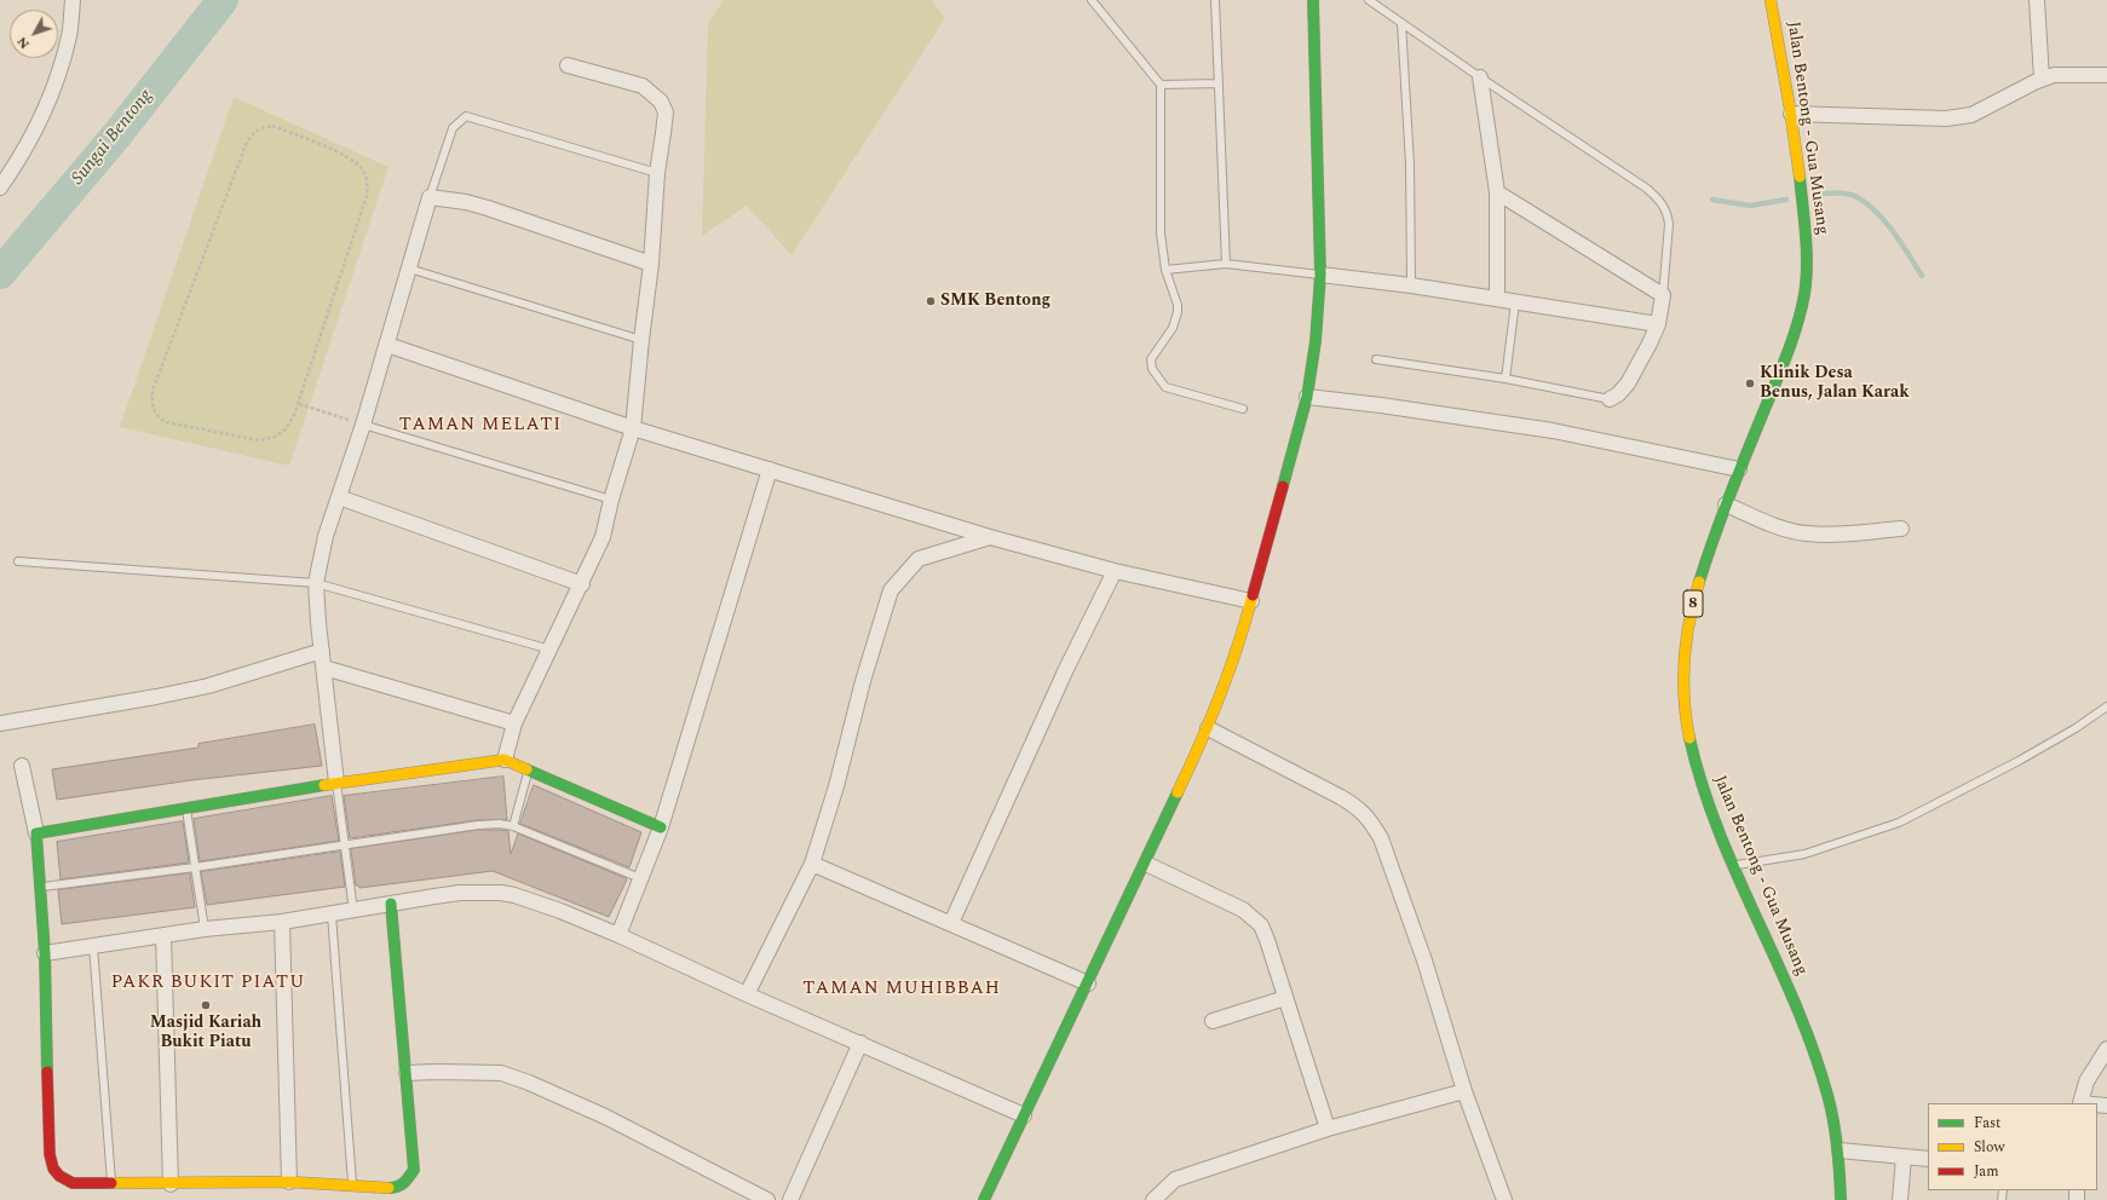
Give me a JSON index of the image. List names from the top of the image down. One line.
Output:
{"streets":{"street":["Jalan Bentong - Gua Musang","8"]},"districts":["TAMAN MELATI","PAKR BUKIT PIATU","TAMAN MUHIBBAH"],"water":["Sungai Bentong"],"places":["SMK Bentong","Klinik Desa Benus, Jalan Karak","Masjid Kariah Bukit Piatu"],"legend":["Fast","Slow","Jam"],"north":"bottom left"}
